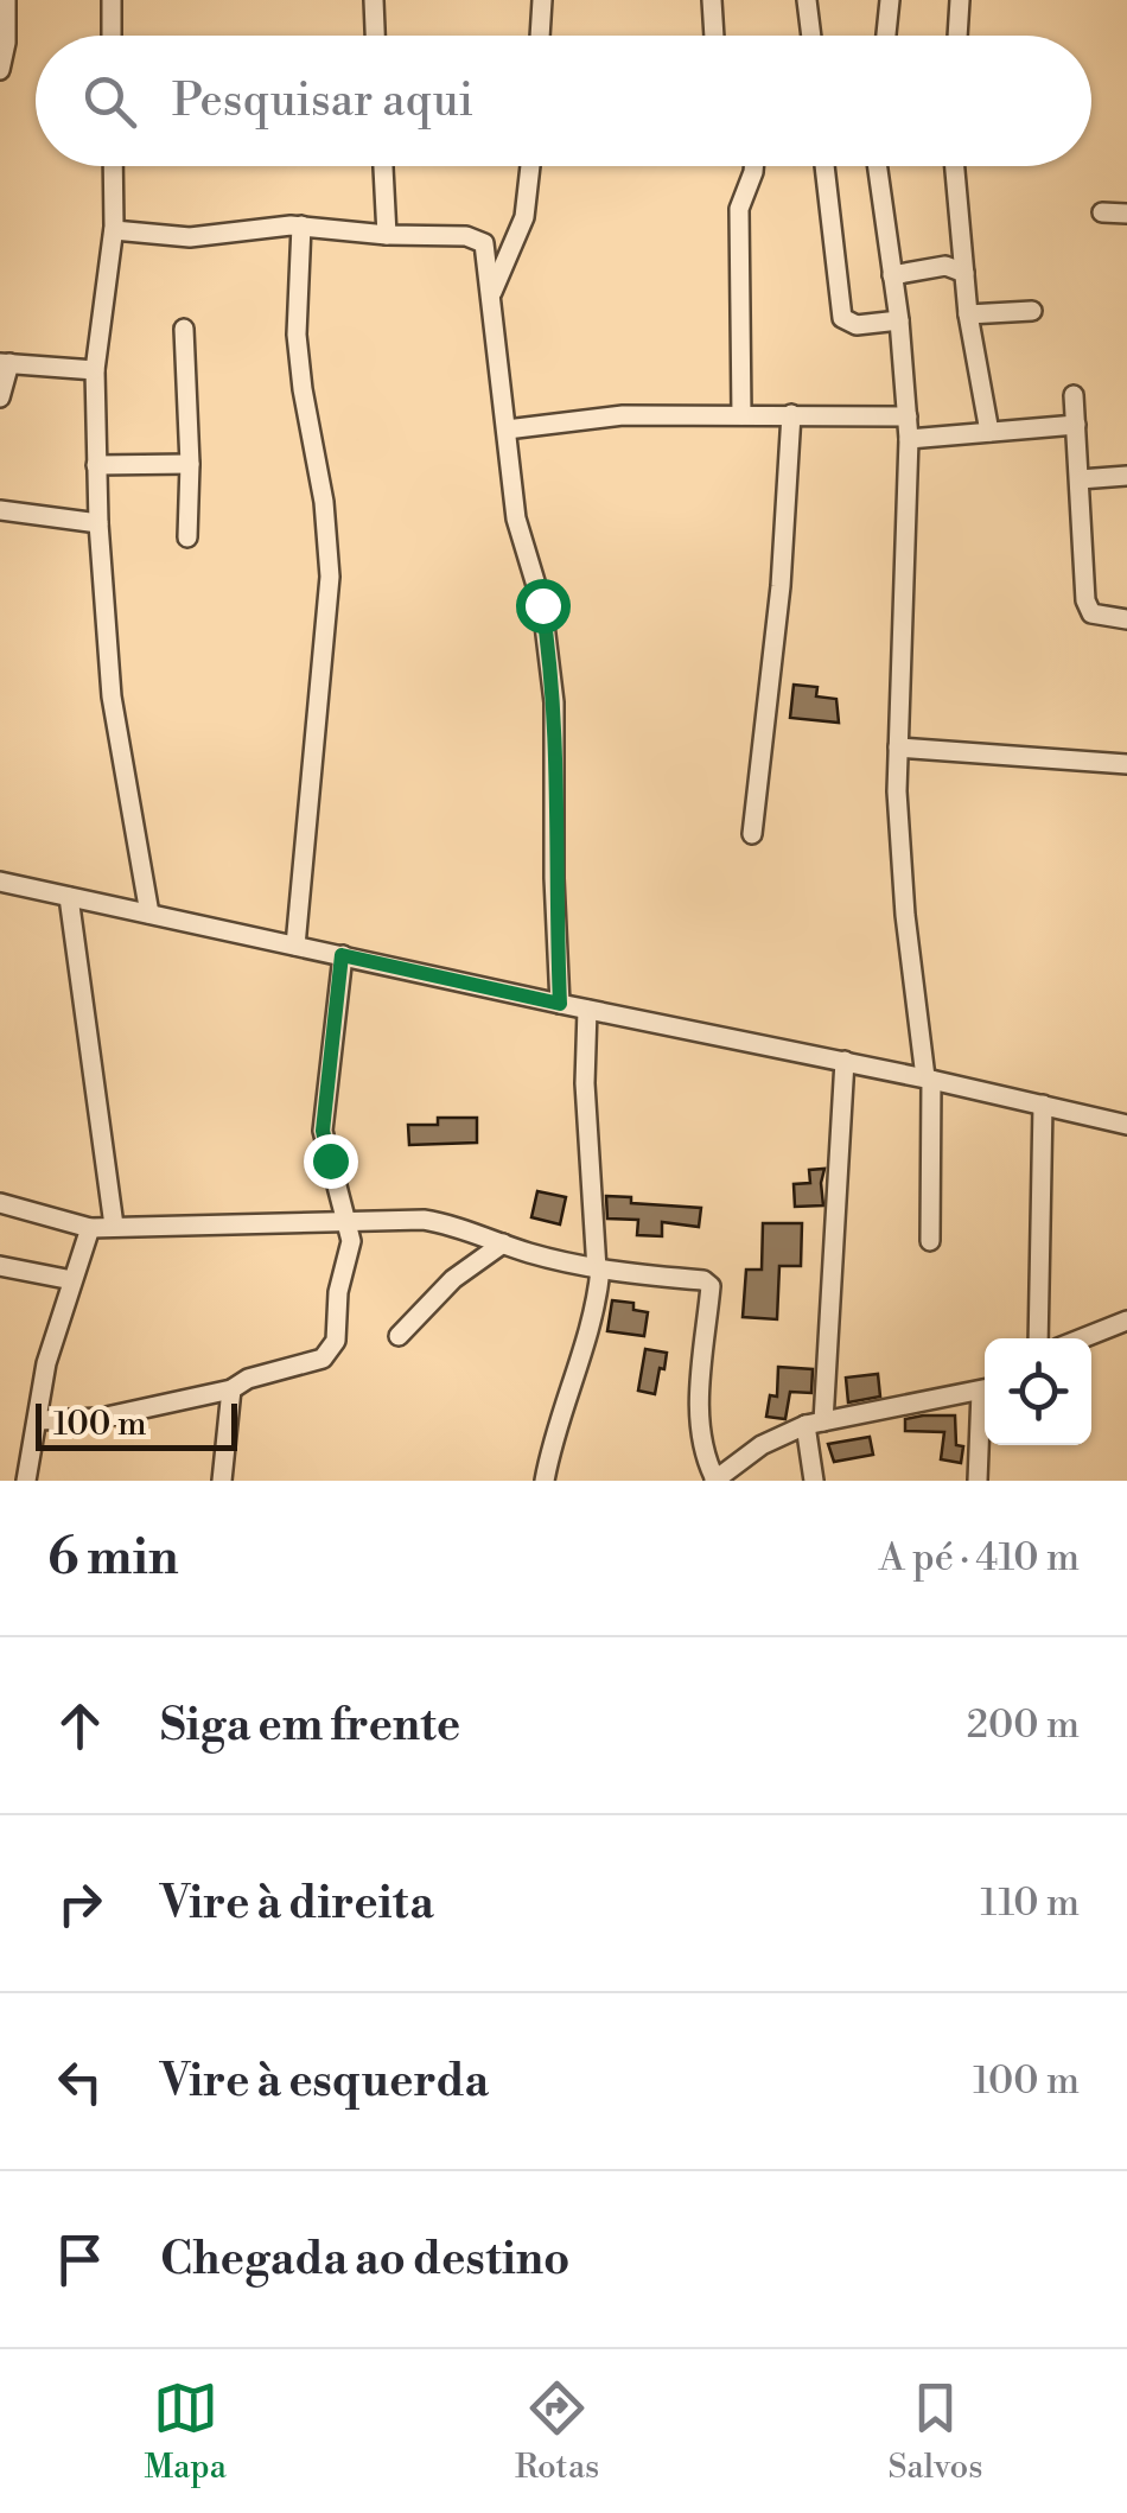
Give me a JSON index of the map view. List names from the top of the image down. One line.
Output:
{"scale_bar":"100 m","page":{"search":"Pesquisar aqui","scale":"100 m","heading":["6 min","A pé · 410 m"],"list":[["Siga em frente","200 m"],["Vire à direita","110 m"],["Vire à esquerda","100 m"],"Chegada ao destino"],"nav":["Mapa","Rotas","Salvos"]}}
